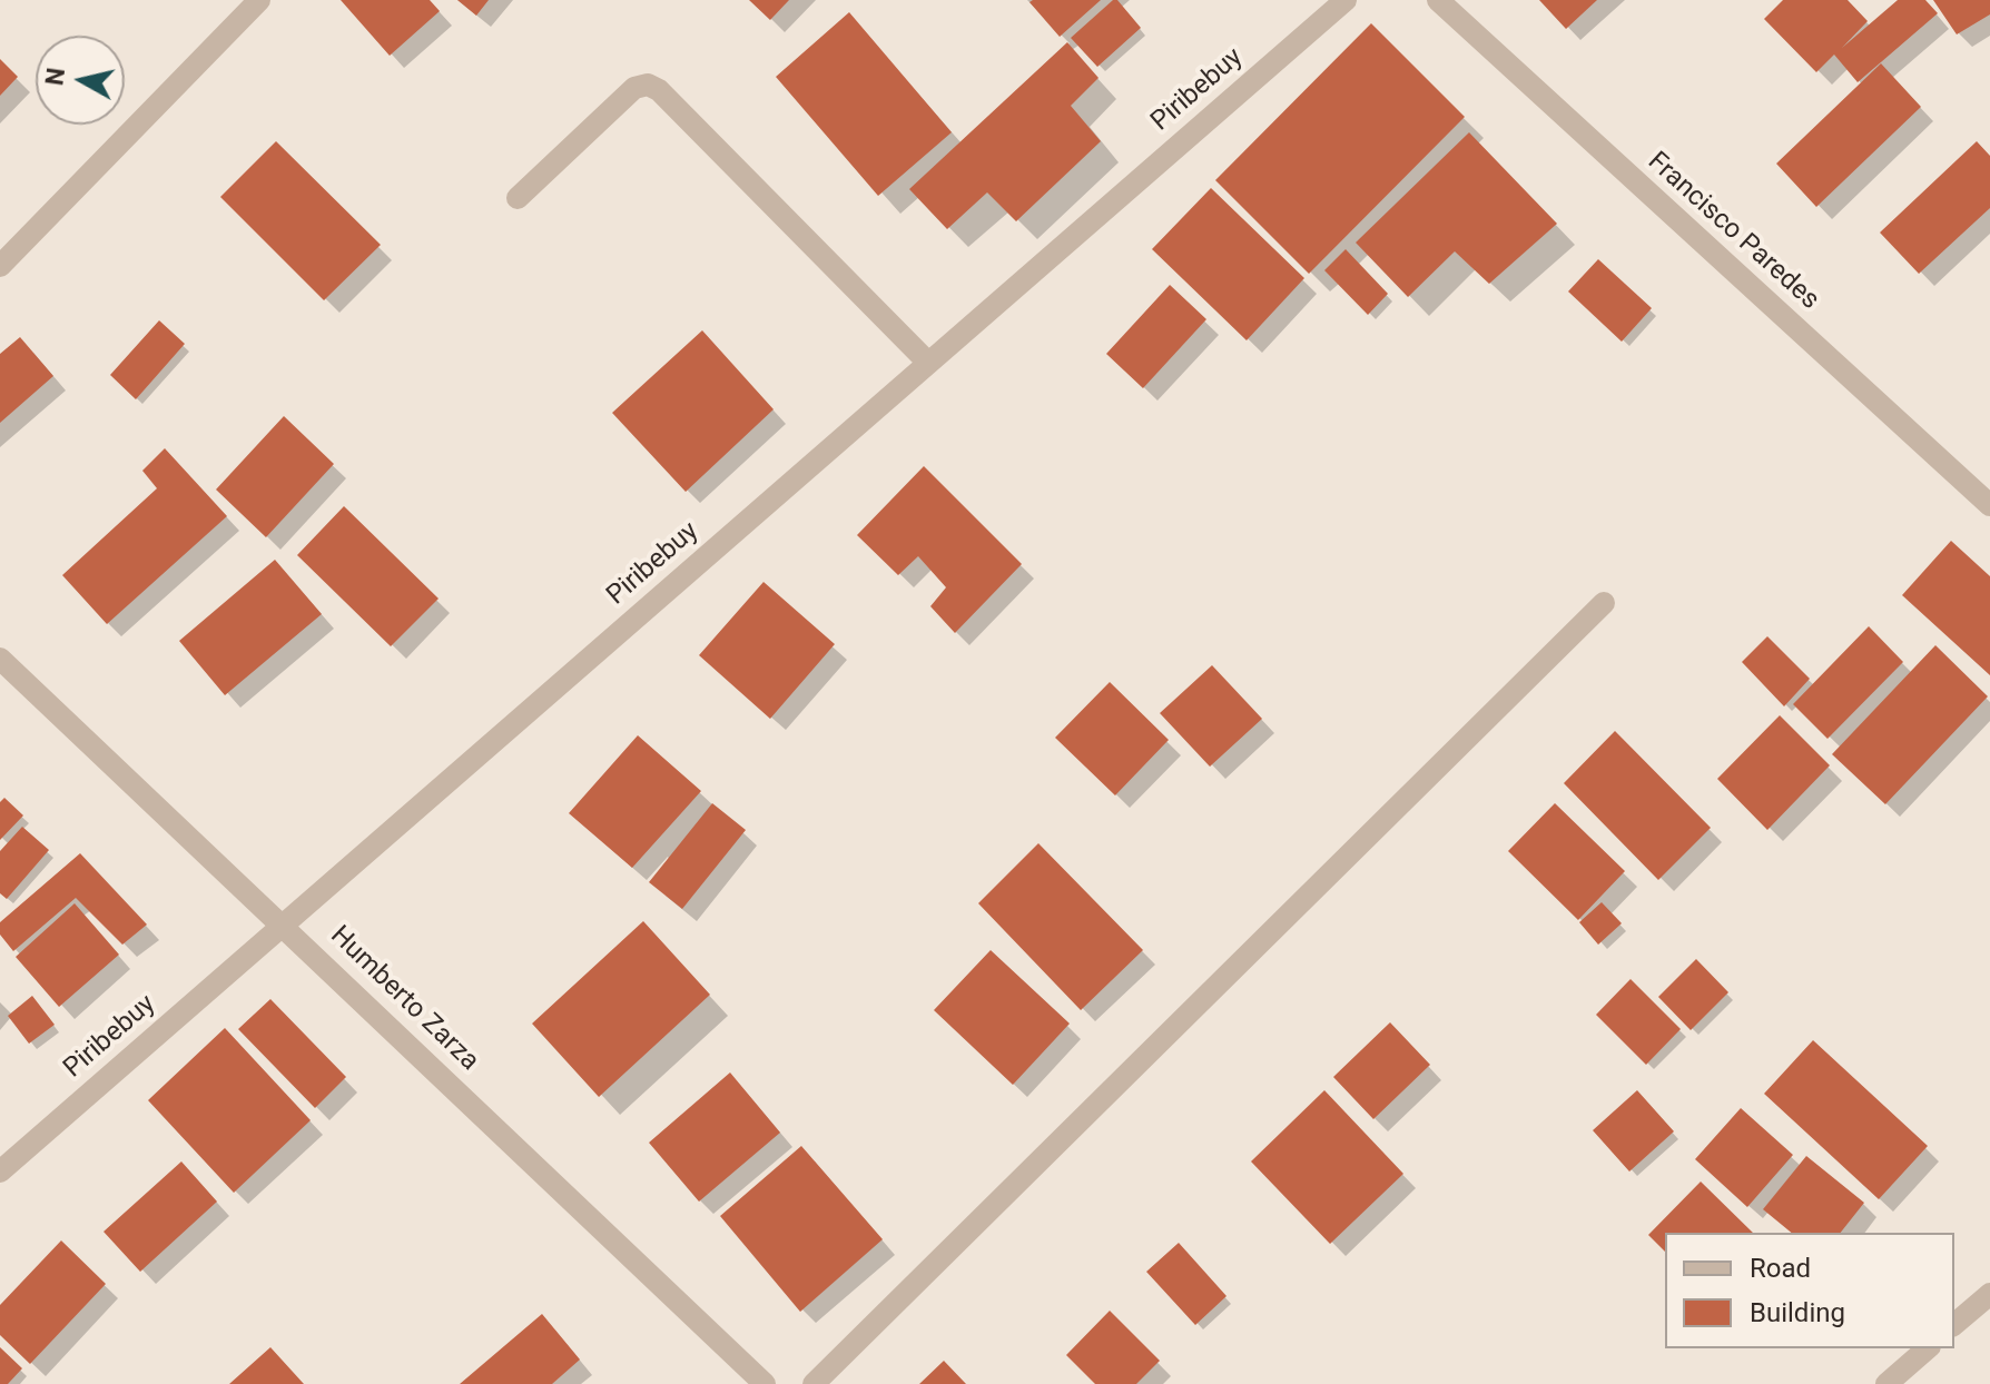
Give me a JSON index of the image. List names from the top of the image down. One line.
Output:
{"streets":{"street":["Piribebuy","Francisco Paredes","Humberto Zarza"]},"crossings":[["Piribebuy","Humberto Zarza"]],"legend":["Road","Building"],"north":"left"}
